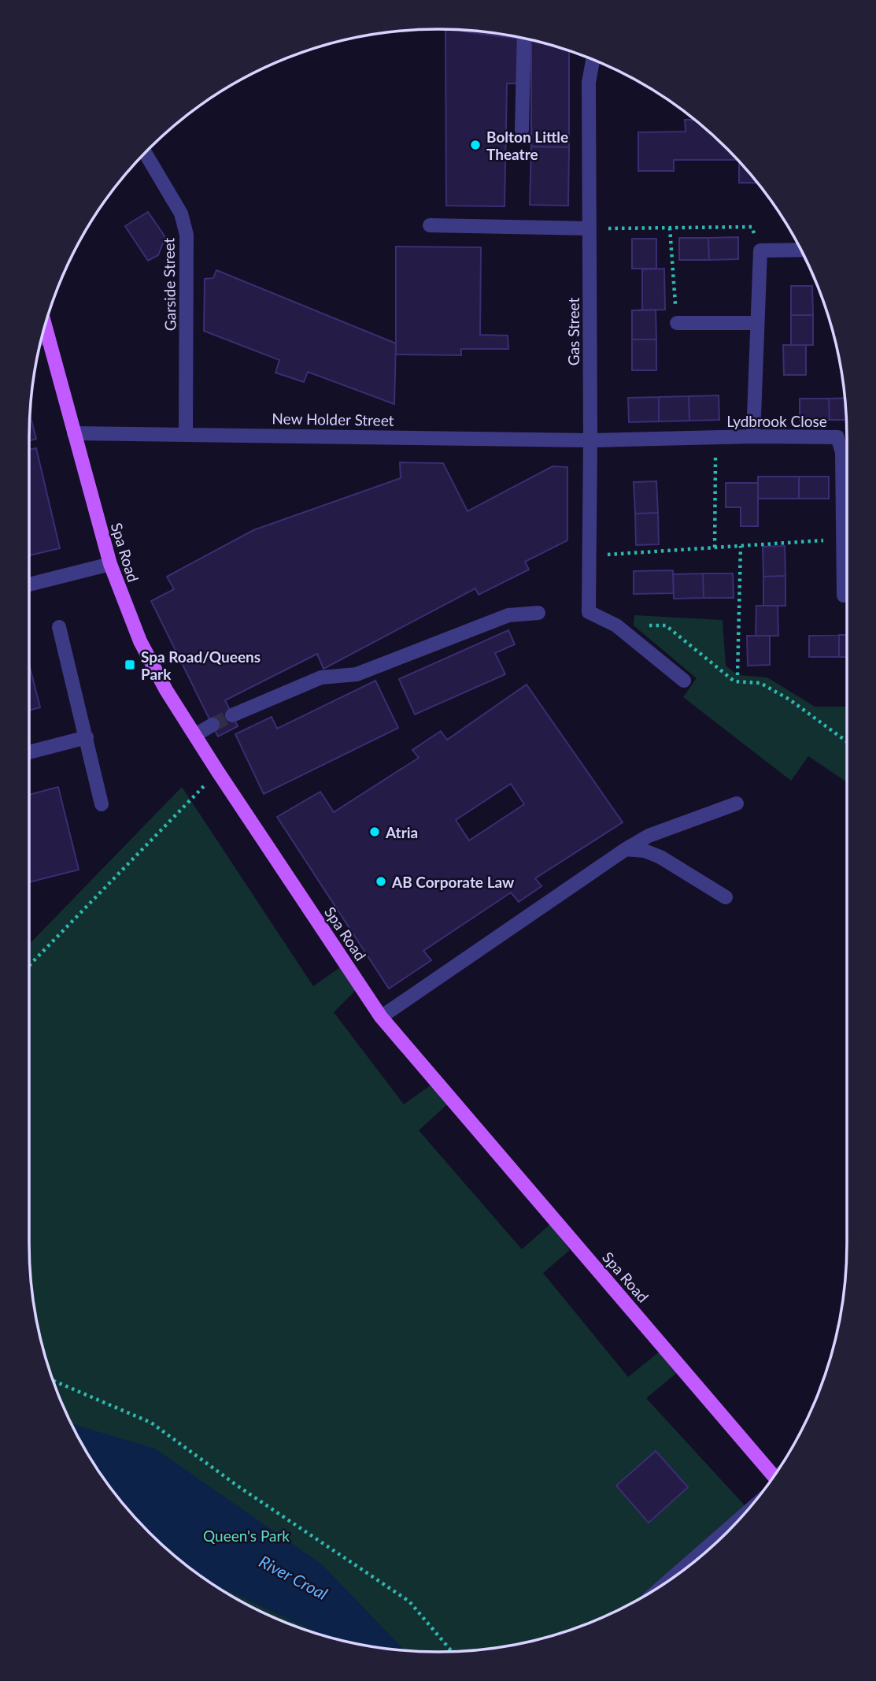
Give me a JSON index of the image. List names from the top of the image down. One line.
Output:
{"streets":{"main road":["Spa Road"],"street":["Garside Street","Gas Street","New Holder Street","Lydbrook Close"]},"crossings":[["Garside Street","New Holder Street"],["Gas Street","New Holder Street"],["Gas Street","Lydbrook Close"],["New Holder Street","Lydbrook Close"],["New Holder Street","Spa Road"]],"water":["River Croal"],"parks":["Queen's Park"],"places":{"other":["Bolton Little Theatre","Atria","AB Corporate Law"],"transit":["Spa Road/Queens Park"]}}
